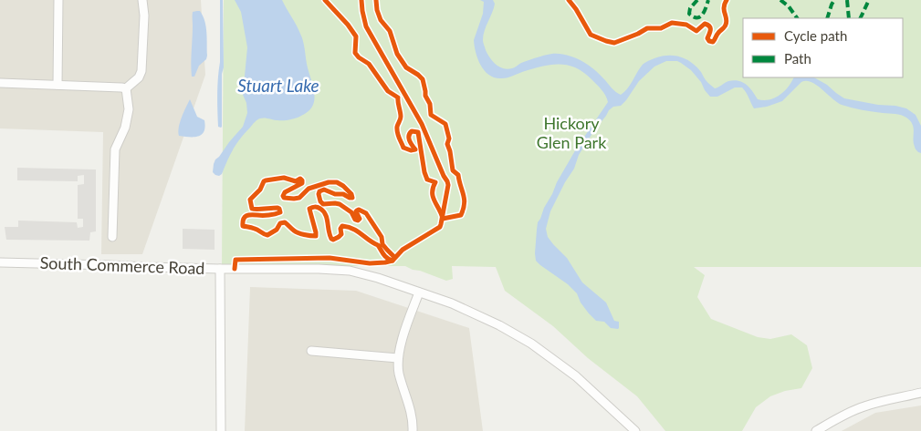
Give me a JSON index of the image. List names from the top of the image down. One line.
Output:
{"streets":{"street":["South Commerce Road"]},"water":["Stuart Lake"],"parks":["Hickory Glen Park"],"legend":["Cycle path","Path"]}
